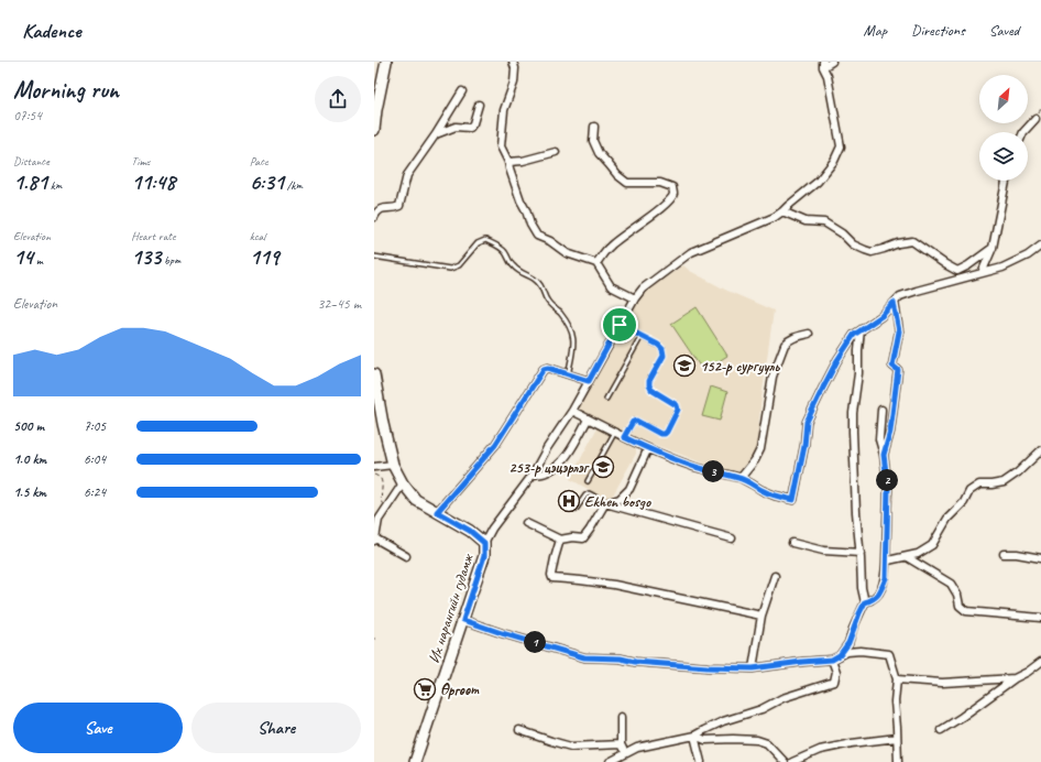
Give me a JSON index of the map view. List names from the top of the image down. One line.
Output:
{"streets":{"main road":["Их нарангийн гудамж"]},"places":{"school or university":["152-р сургууль","253-р цэцэрлэг"],"hospital":["Ekhen bosgo"],"supermarket":["Өргөөт"]},"north":"top right","page":{"header":"Kadence","nav":["Map","Directions","Saved"],"heading":["Morning run","07:54"],"stats":[["Distance","1.81 km"],["Time","11:48"],["Pace","6:31 /km"],["Elevation","14 m"],["Heart rate","133 bpm"],["kcal","119"]],"chart":["Elevation","32–45 m"],"list":[{"name":"500 m","note":"7:05"},{"name":"1.0 km","note":"6:04"},{"name":"1.5 km","note":"6:24"}],"pins":["3","2","1"],"buttons":["Save","Share"]}}
